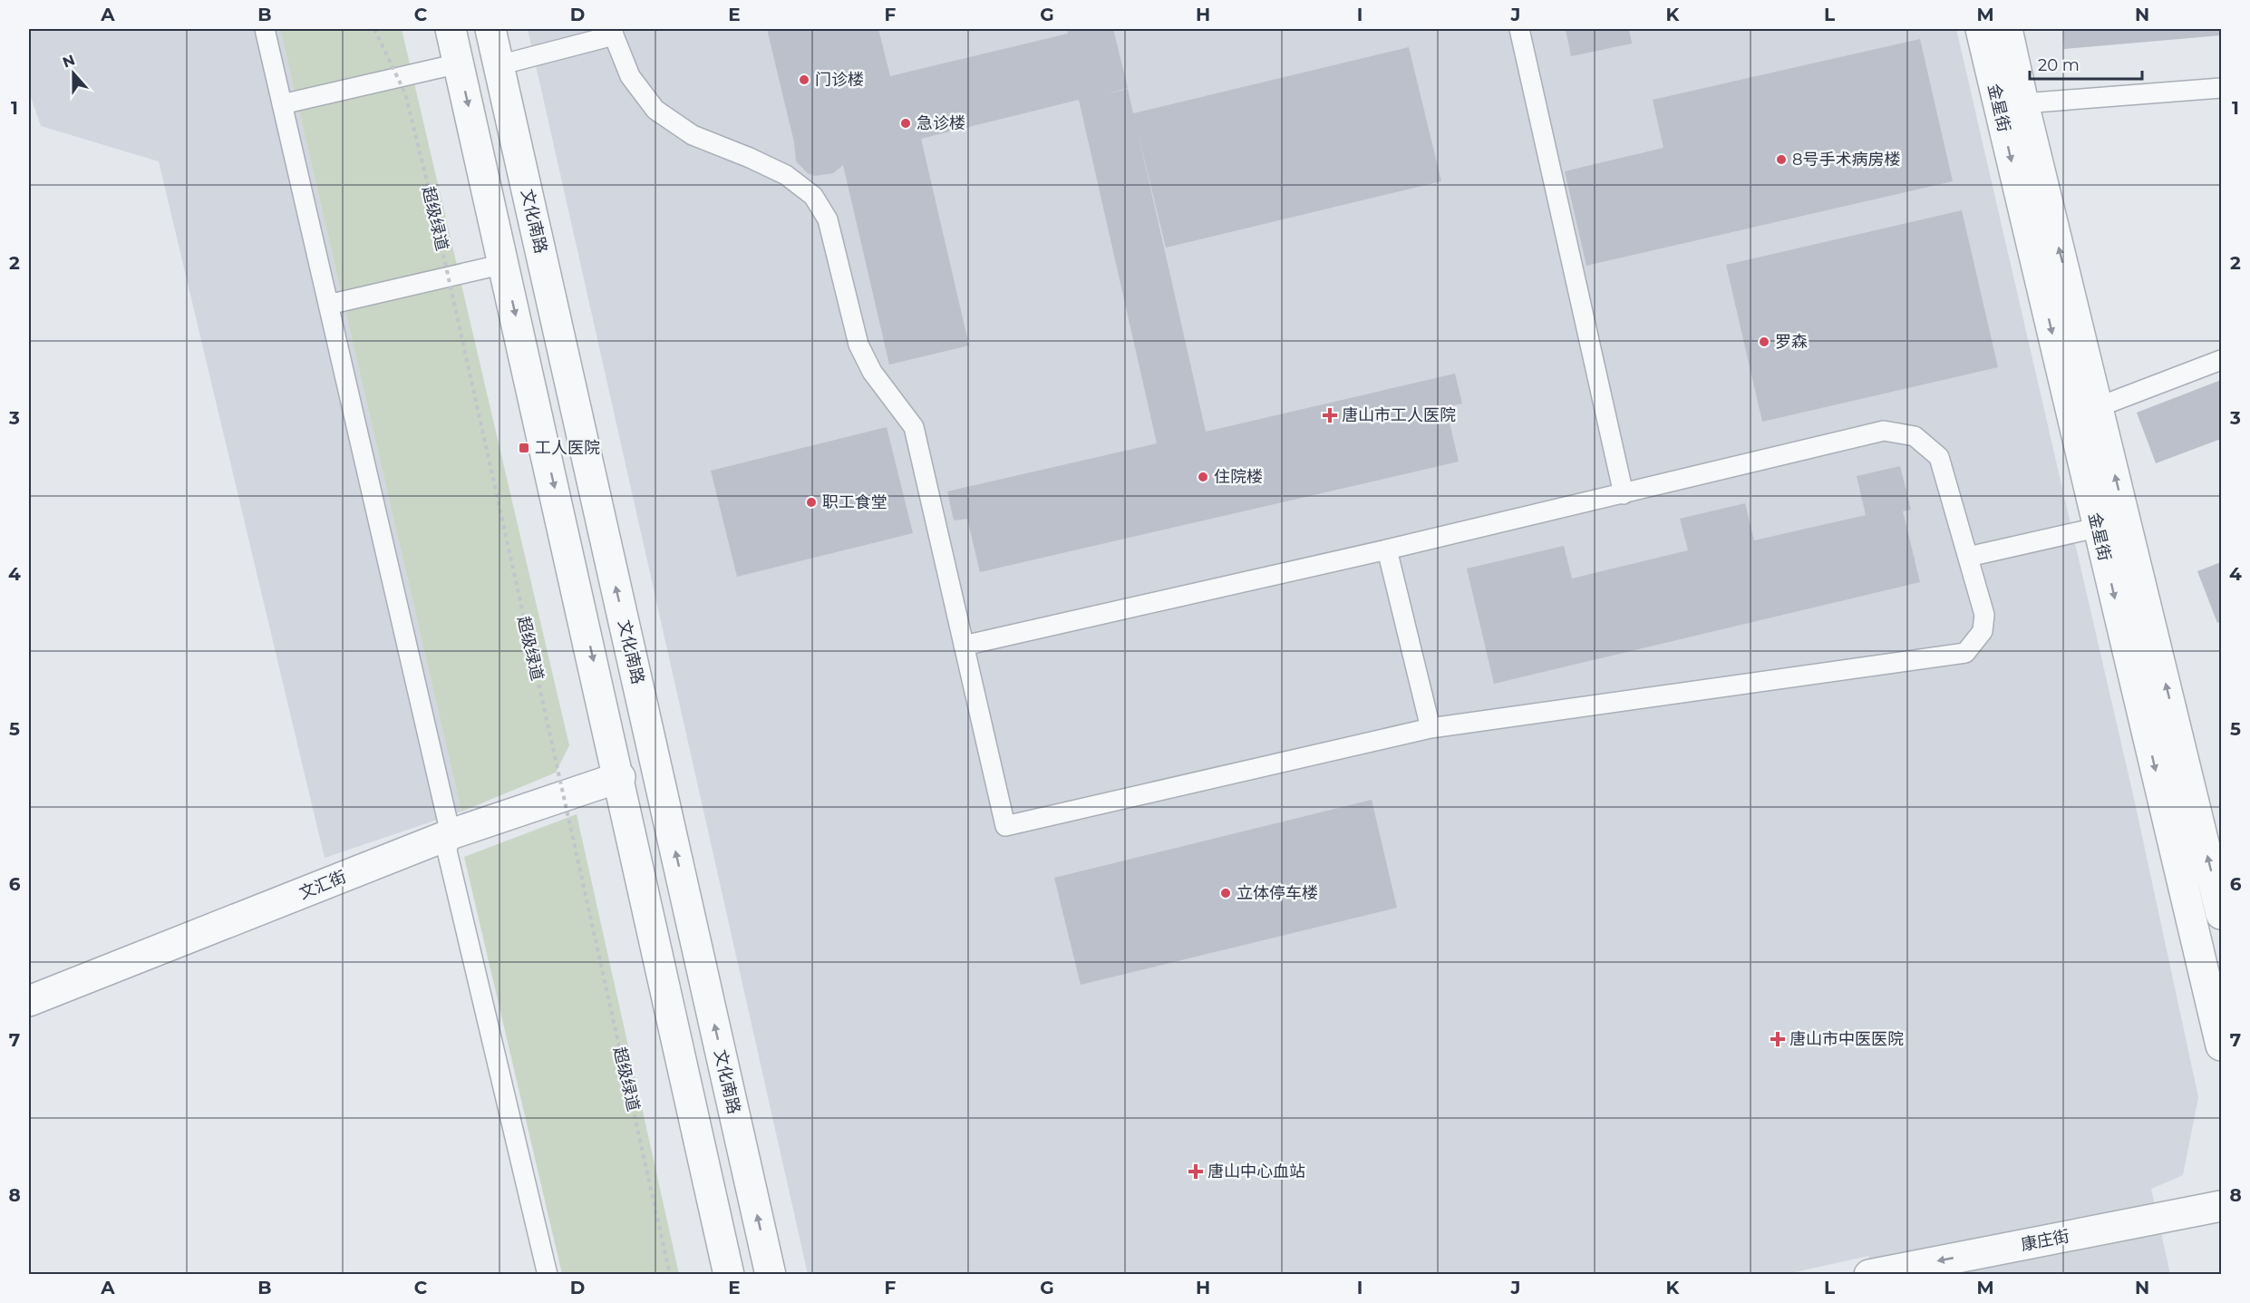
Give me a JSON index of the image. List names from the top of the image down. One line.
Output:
{"streets":{"street":["金星街","文化南路","文汇街","康庄街"],"path":["超级绿道"]},"places":{"other":["门诊楼","急诊楼","8号手术病房楼","罗森","住院楼","职工食堂","立体停车楼"],"health":["唐山市工人医院","唐山市中医医院","唐山中心血站"],"transit":["工人医院"]},"scale_bar":"20 m","north":"top","grid":{"columns":["A","B","C","D","E","F","G","H","I","J","K","L","M","N"],"rows":["1","2","3","4","5","6","7","8"]}}
